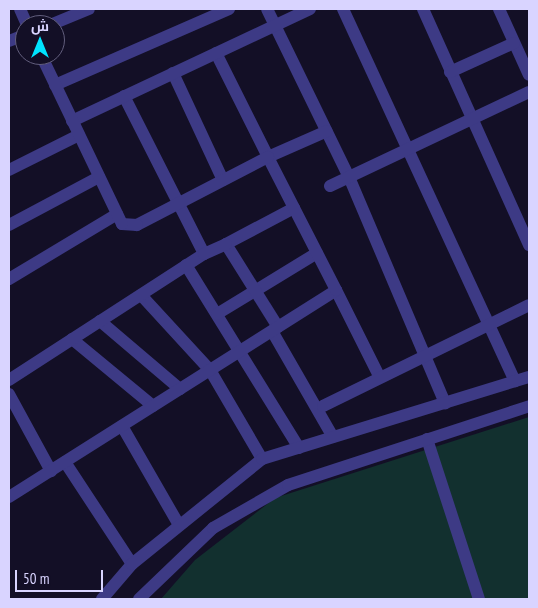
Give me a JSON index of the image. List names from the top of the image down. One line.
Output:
{"scale_bar":"50 m","north":"top"}
